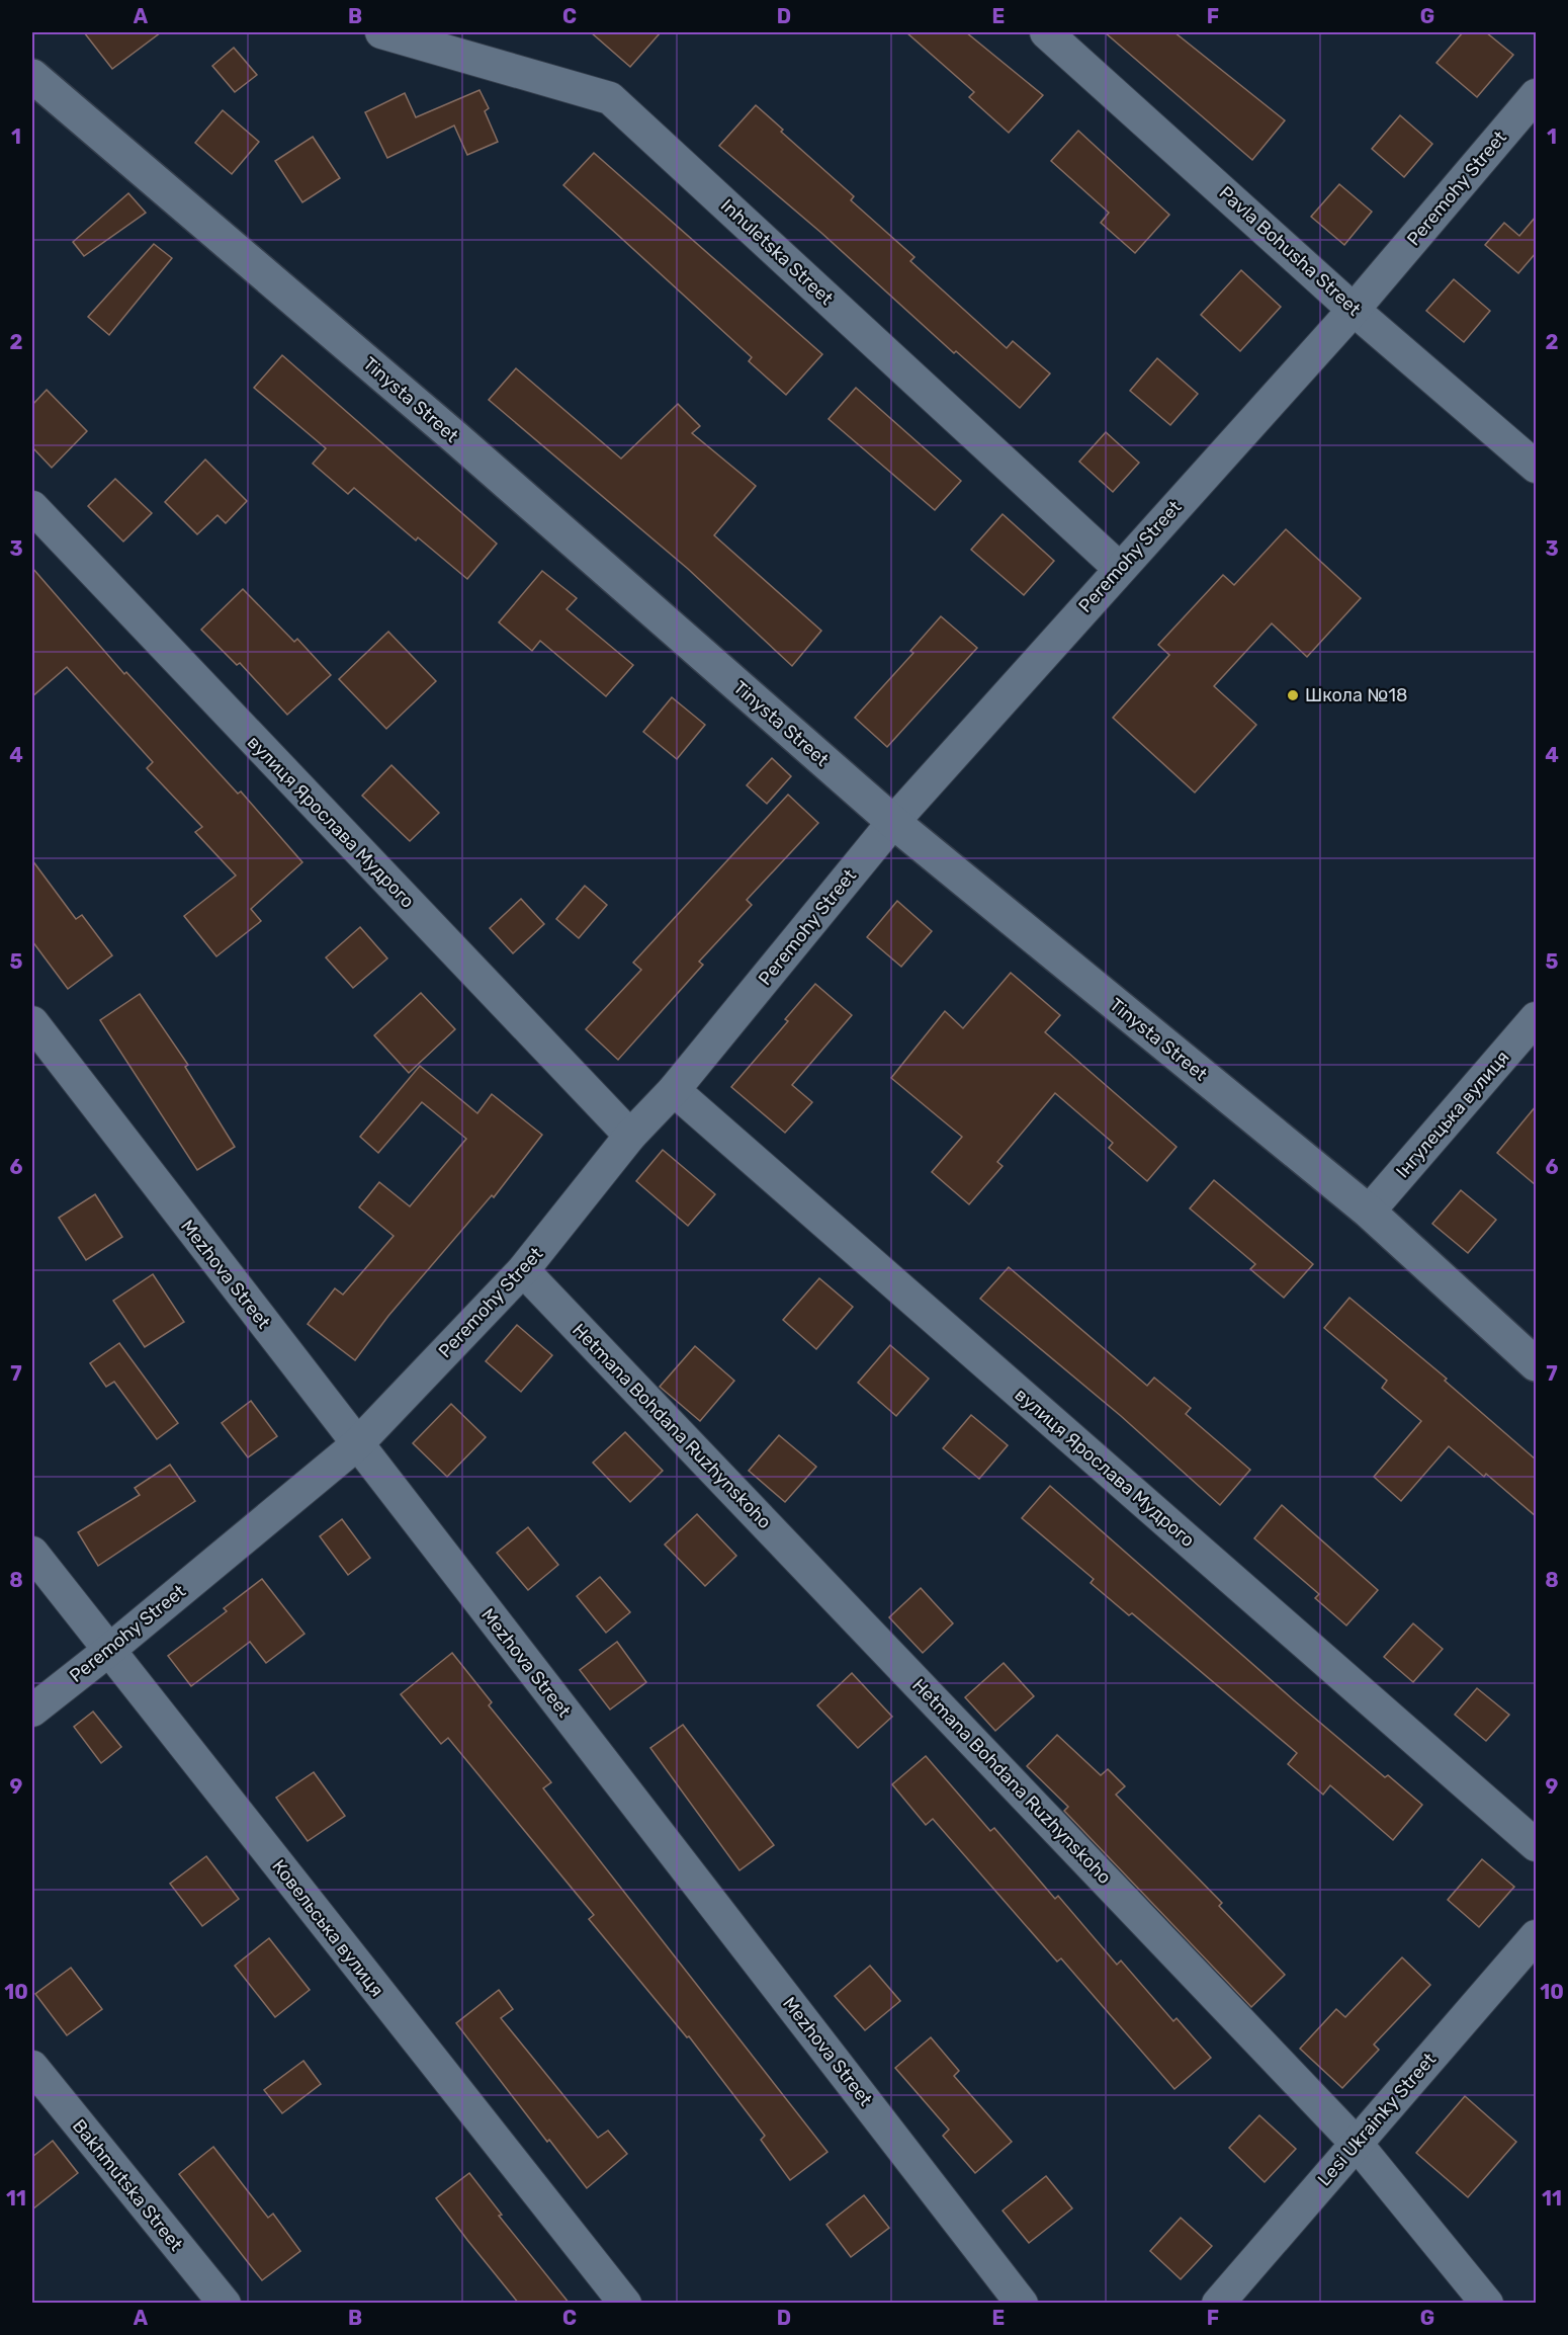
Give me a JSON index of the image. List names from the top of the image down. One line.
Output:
{"streets":{"street":["Peremohy Street","Pavla Bohusha Street","Inhuletska Street","Tinysta Street","вулиця Ярослава Мудрого","Інгулецька вулиця","Mezhova Street","Hetmana Bohdana Ruzhynskoho","Ковельська вулиця","Lesi Ukrainky Street","Bakhmutska Street"]},"crossings":[["Peremohy Street","Pavla Bohusha Street"],["Peremohy Street","Inhuletska Street"],["Peremohy Street","Tinysta Street"],["Peremohy Street","вулиця Ярослава Мудрого"],["Peremohy Street","Mezhova Street"],["Peremohy Street","Hetmana Bohdana Ruzhynskoho"],["Peremohy Street","Ковельська вулиця"],["Tinysta Street","Інгулецька вулиця"],["Hetmana Bohdana Ruzhynskoho","Lesi Ukrainky Street"]],"places":["Школа №18"],"grid":{"columns":["A","B","C","D","E","F","G"],"rows":["1","2","3","4","5","6","7","8","9","10","11"]}}
